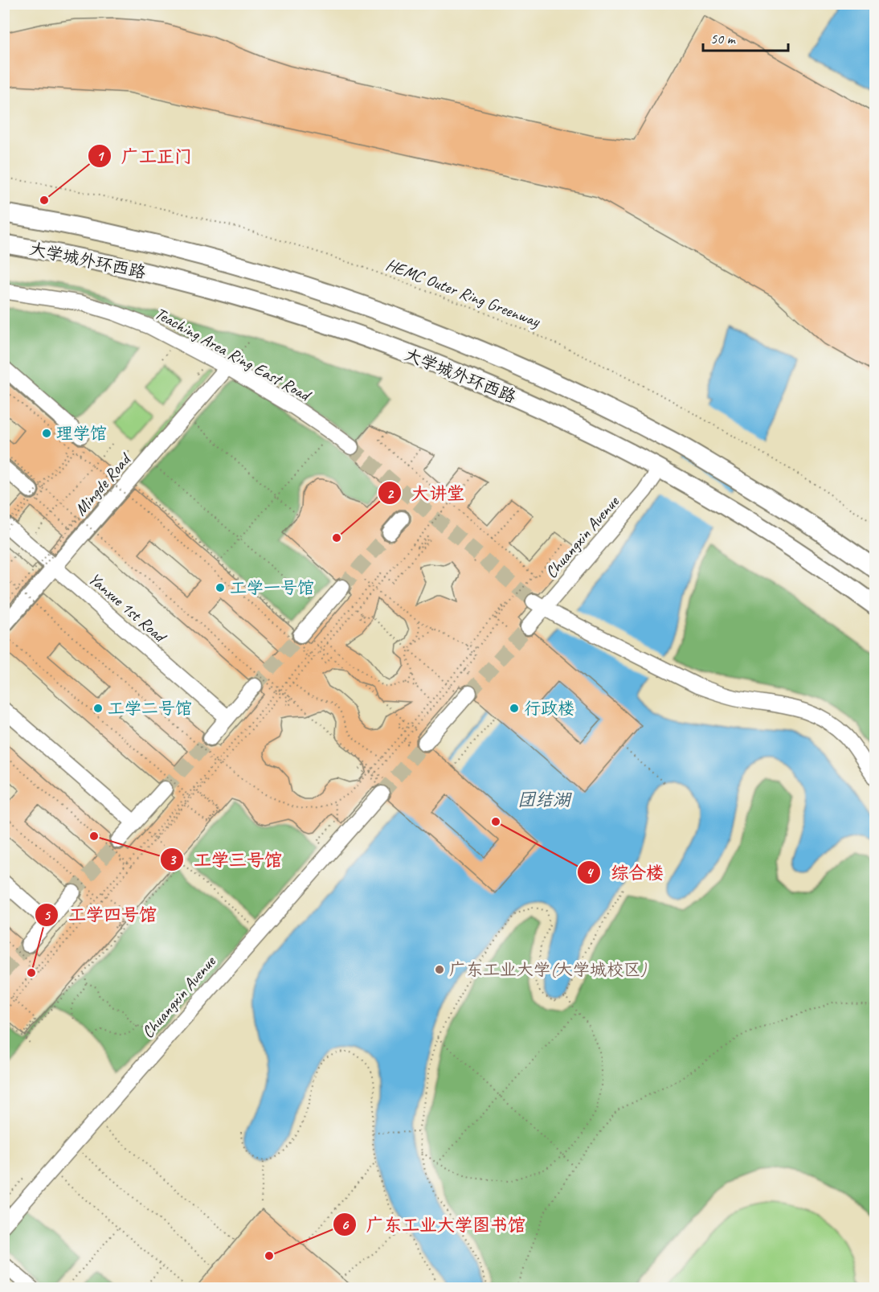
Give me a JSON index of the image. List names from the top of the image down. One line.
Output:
{"streets":{"main road":["大学城外环西路"],"lane":["Teaching Area Ring East Road","Mingde Road","Chuangxin Avenue","Yanxue 1st Road"],"path":["HEMC Outer Ring Greenway"]},"crossings":[["大学城外环西路","Chuangxin Avenue"],["Teaching Area Ring East Road","Mingde Road"],["Mingde Road","Yanxue 1st Road"]],"water":["团结湖"],"places":["广工正门","理学馆","大讲堂","工学一号馆","工学二号馆","行政楼","综合楼","工学三号馆","广东工业大学(大学城校区)","工学四号馆","广东工业大学图书馆"],"scale_bar":"50 m"}
